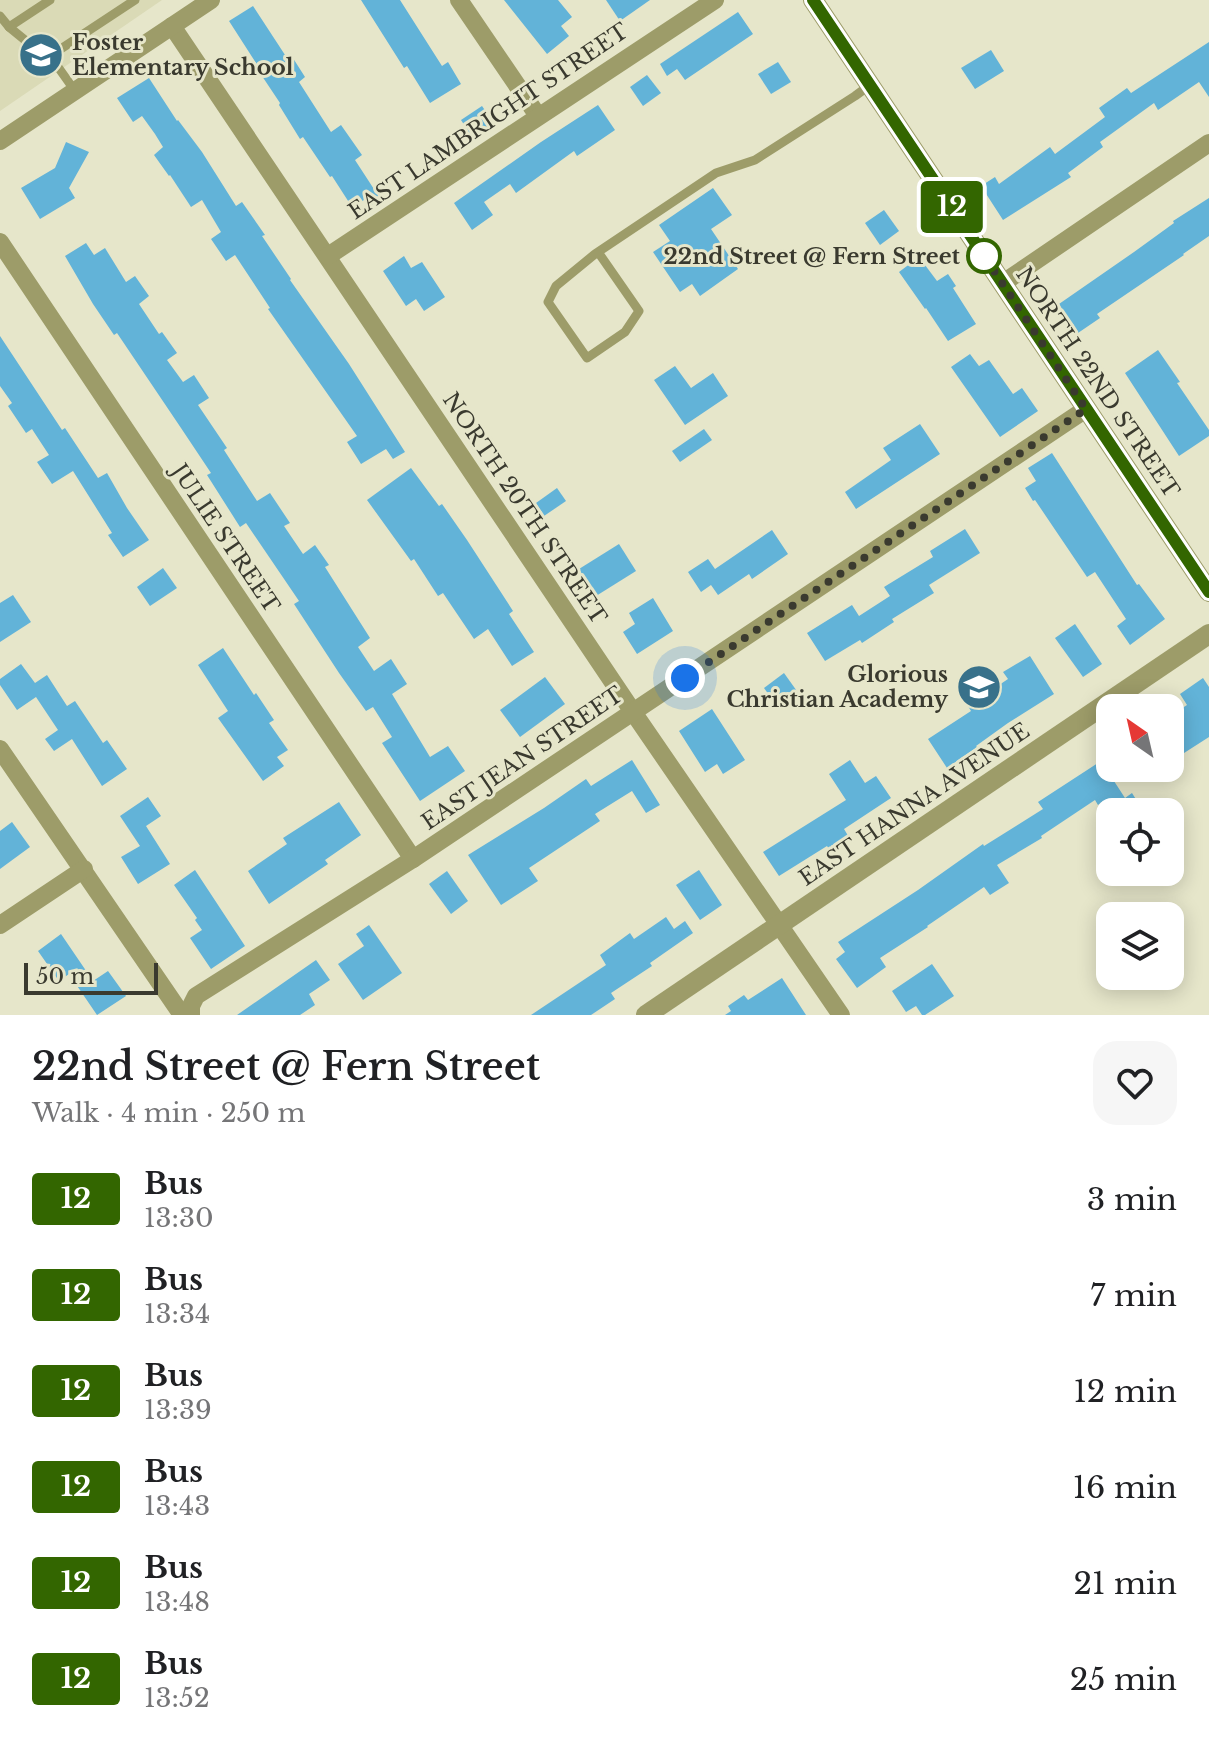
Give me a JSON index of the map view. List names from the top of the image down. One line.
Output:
{"streets":{"street":["EAST LAMBRIGHT STREET","NORTH 22ND STREET","NORTH 20TH STREET","JULIE STREET","EAST JEAN STREET","EAST HANNA AVENUE"]},"crossings":[["EAST LAMBRIGHT STREET","NORTH 20TH STREET"],["NORTH 22ND STREET","EAST JEAN STREET"],["NORTH 20TH STREET","EAST JEAN STREET"],["NORTH 20TH STREET","EAST HANNA AVENUE"],["JULIE STREET","EAST JEAN STREET"]],"places":{"school or university":["Foster Elementary School","Glorious Christian Academy"],"other":["22nd Street @ Fern Street"]},"lines":["bus line 12"],"scale_bar":"50 m","north":"top left","page":{"on_map":"12","scale":"50 m","heading":["22nd Street @ Fern Street","Walk · 4 min · 250 m"],"list":[{"mark":"12","name":"Bus","note":"13:30","value":"3 min"},{"mark":"12","name":"Bus","note":"13:34","value":"7 min"},{"mark":"12","name":"Bus","note":"13:39","value":"12 min"},{"mark":"12","name":"Bus","note":"13:43","value":"16 min"},{"mark":"12","name":"Bus","note":"13:48","value":"21 min"},{"mark":"12","name":"Bus","note":"13:52","value":"25 min"}]}}
